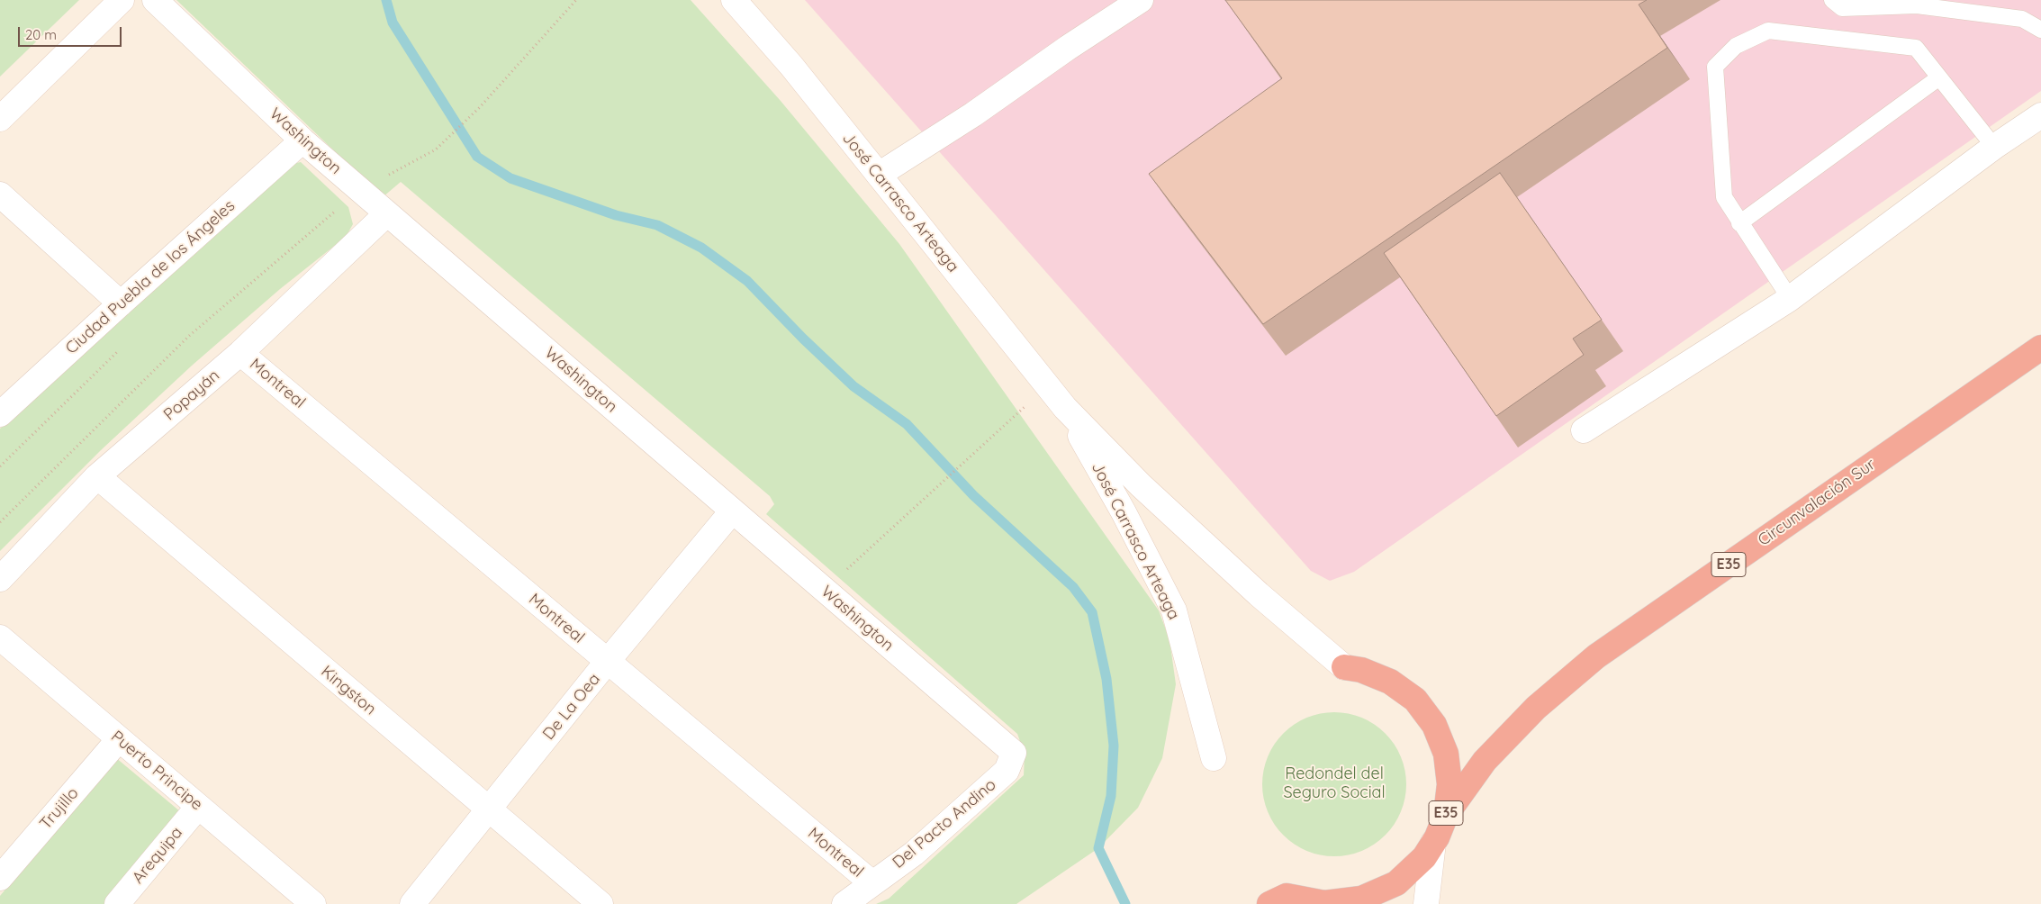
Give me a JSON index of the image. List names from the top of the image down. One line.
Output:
{"streets":{"highway":["Circunvalación Sur","E35"],"street":["Washington","José Carrasco Arteaga","Ciudad Puebla de los Ángeles","Montreal","Popayán","Kingston","De La Oea","Puerto Principe","Trujillo","Del Pacto Andino","Arequipa"]},"crossings":[["Washington","Ciudad Puebla de los Ángeles"],["Washington","Popayán"],["Washington","De La Oea"],["Washington","Del Pacto Andino"],["José Carrasco Arteaga","E35"],["Montreal","Popayán"],["Montreal","De La Oea"],["Montreal","Del Pacto Andino"],["Popayán","Kingston"],["Circunvalación Sur","E35"],["Kingston","De La Oea"],["Puerto Principe","Trujillo"],["Puerto Principe","Arequipa"]],"parks":["Redondel del Seguro Social"],"scale_bar":"20 m"}
